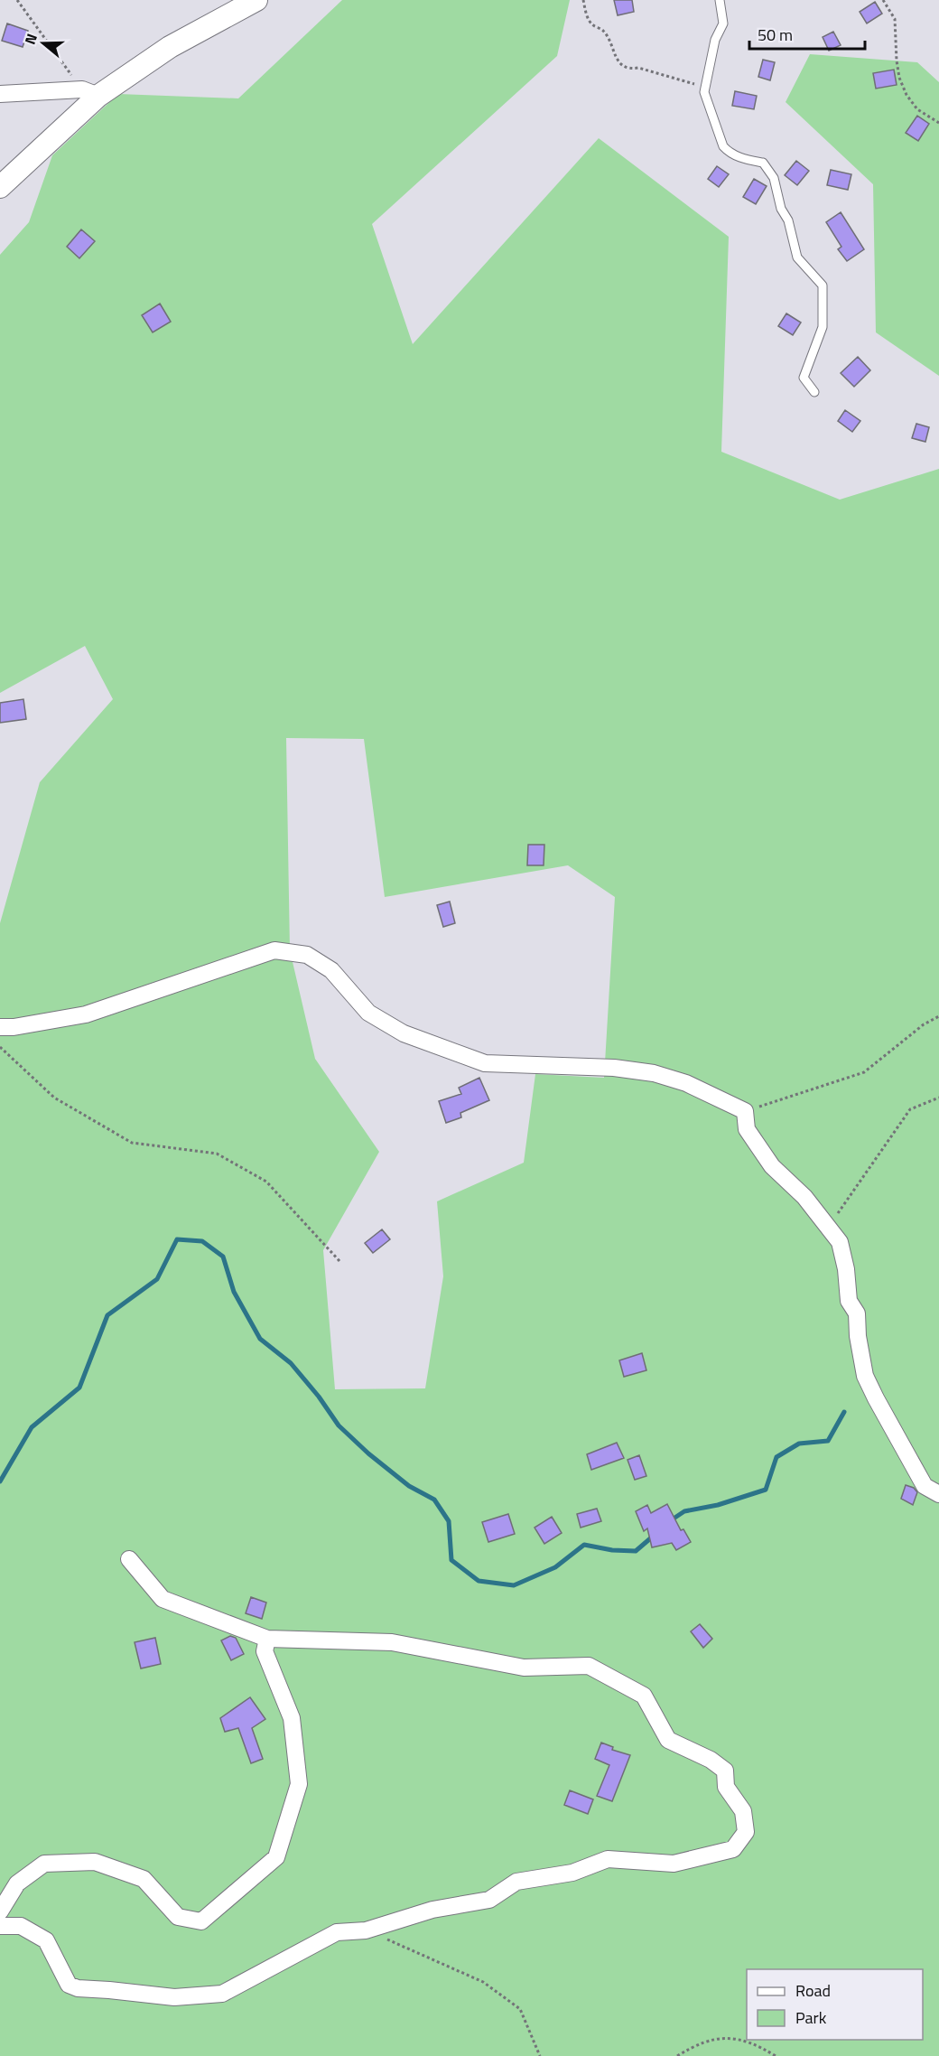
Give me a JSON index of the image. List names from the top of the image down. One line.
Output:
{"legend":["Road","Park"],"scale_bar":"50 m","north":"left"}
